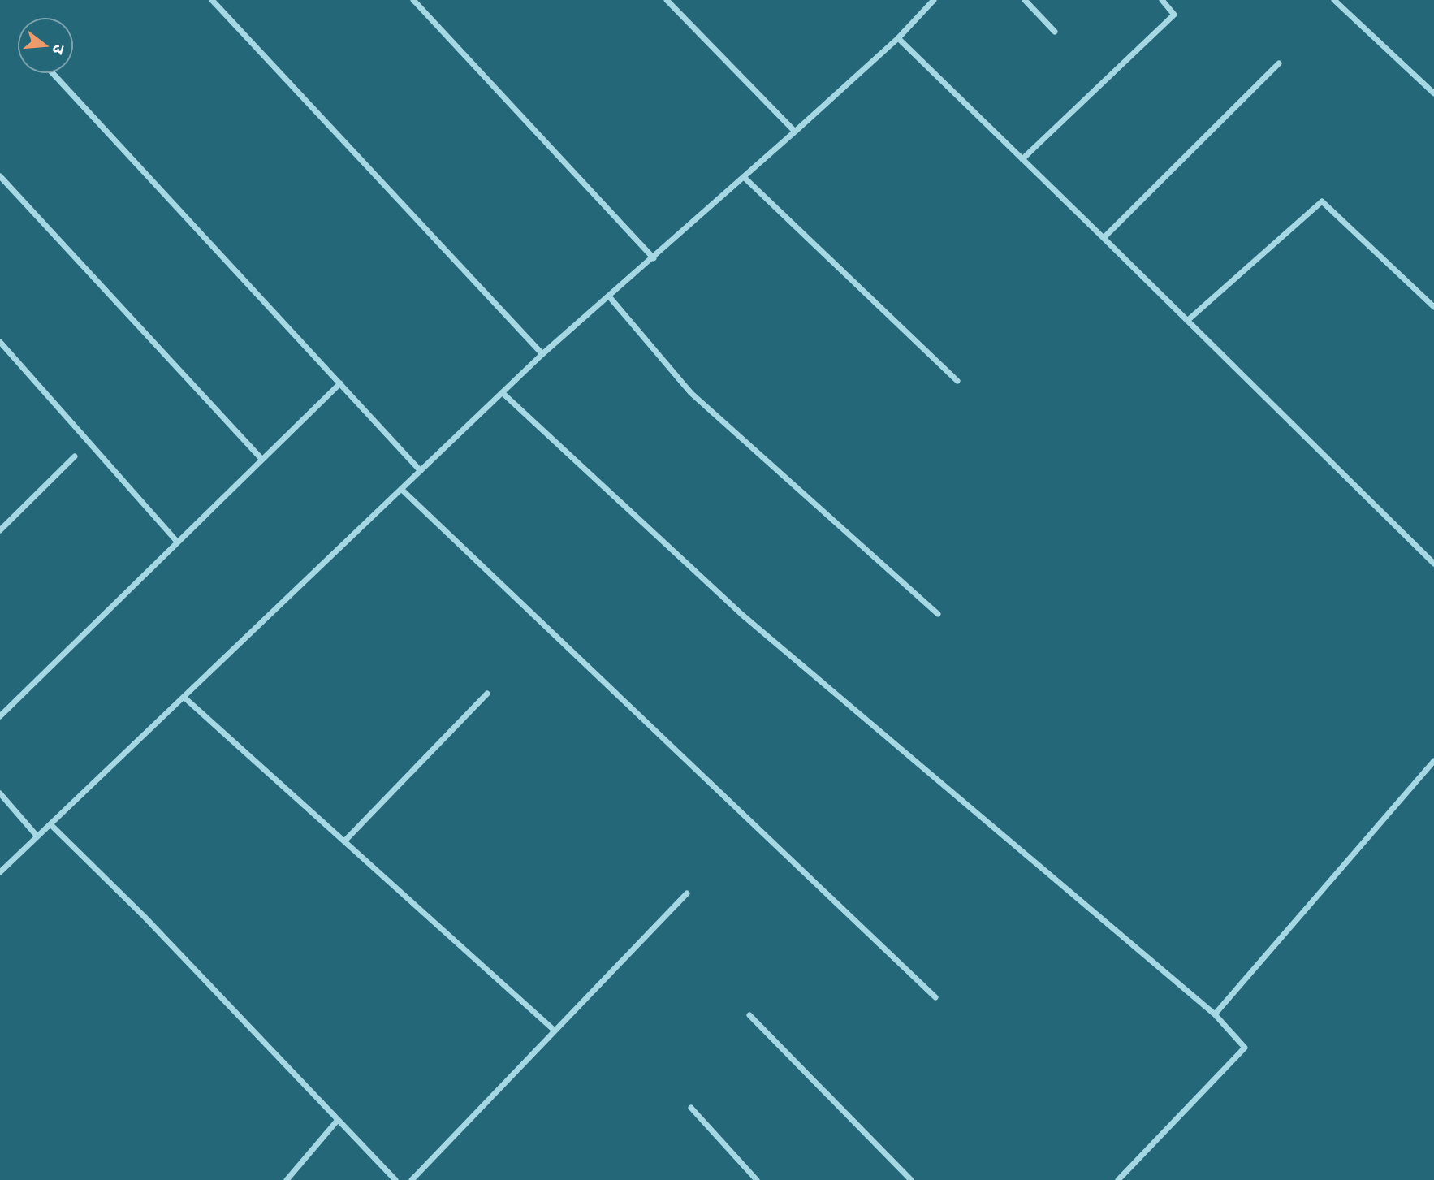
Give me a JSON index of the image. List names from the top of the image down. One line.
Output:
{"north":"right"}
